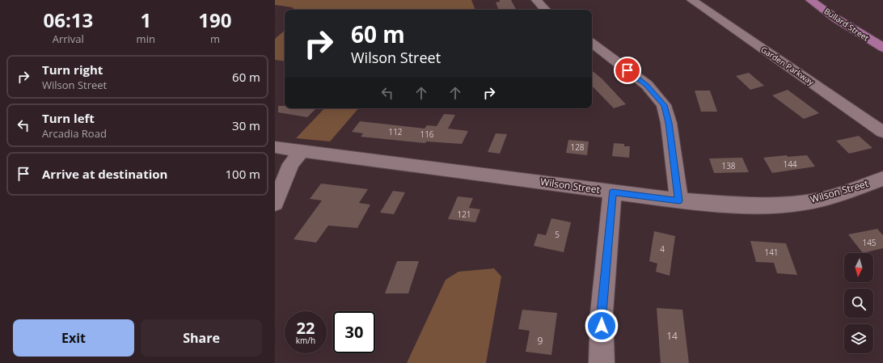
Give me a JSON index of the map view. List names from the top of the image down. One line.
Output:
{"streets":{"main road":["Bullard Street"],"street":["Garden Parkway","Wilson Street"]},"house_numbers":["112","116","128","144","138","121","5","145","4","141","14","9"],"north":"bottom","page":{"eta":["06:13","Arrival","1","min","190","m"],"turn":["60 m","Wilson Street"],"list":[{"name":"Turn right","note":"Wilson Street","value":"60 m"},{"name":"Turn left","note":"Arcadia Road","value":"30 m"},{"name":"Arrive at destination","value":"100 m"}],"speed":"22 km/h","limit":"30","buttons":["Exit","Share"]}}
